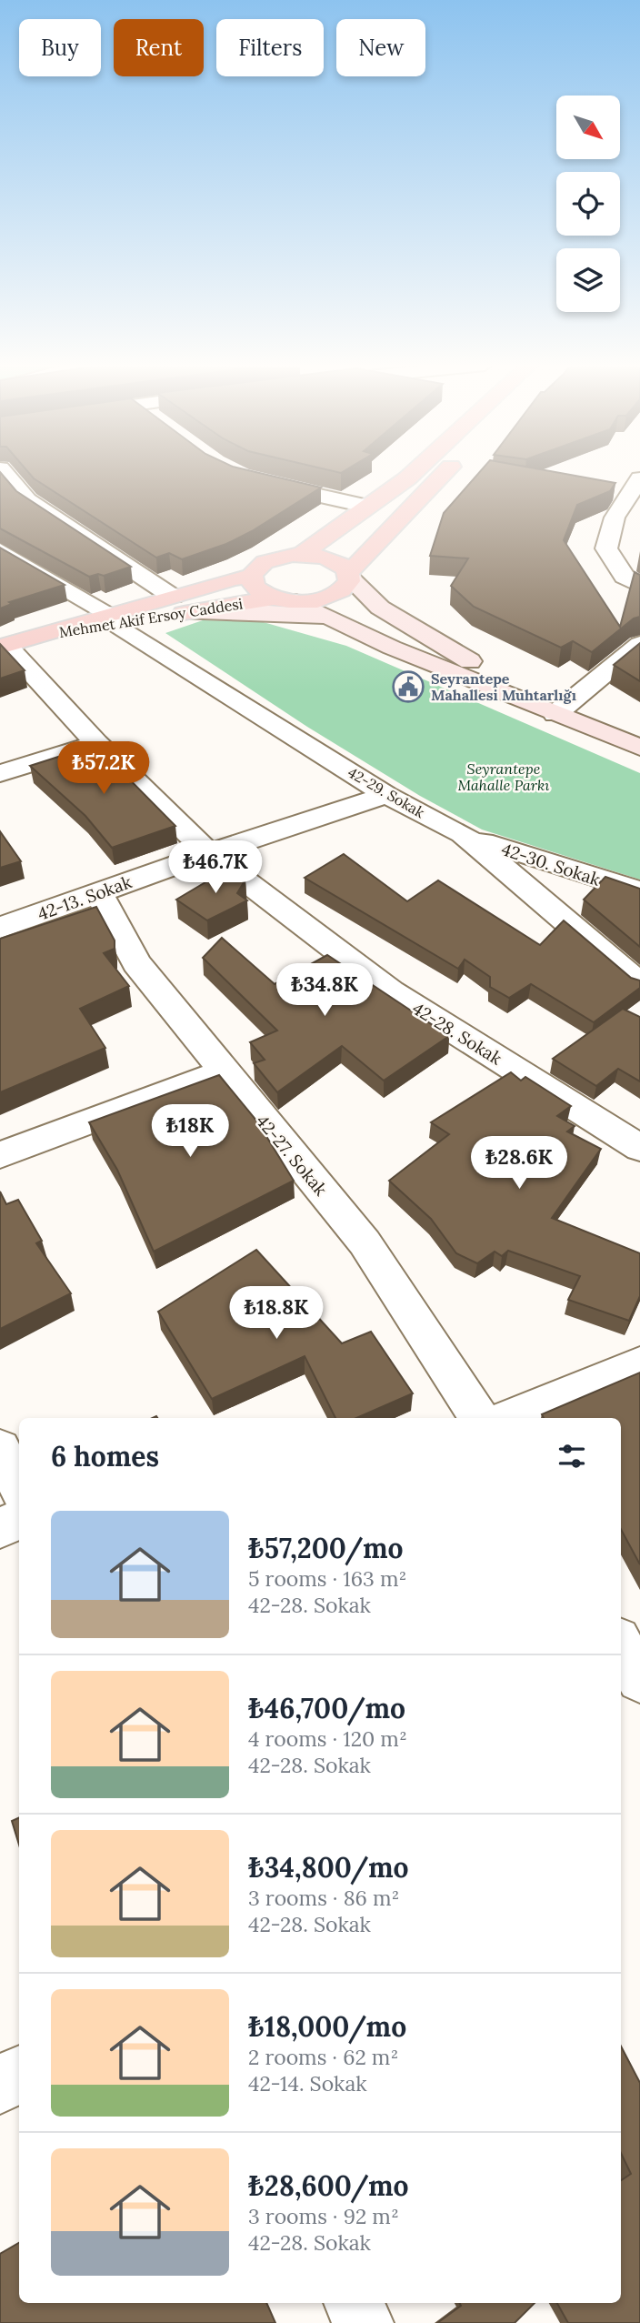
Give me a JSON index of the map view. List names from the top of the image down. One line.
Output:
{"streets":{"main road":["Mehmet Akif Ersoy Caddesi"],"street":["42-29. Sokak","42-30. Sokak","42-13. Sokak","42-28. Sokak","42-27. Sokak"]},"crossings":[["Mehmet Akif Ersoy Caddesi","42-29. Sokak"],["Mehmet Akif Ersoy Caddesi","42-28. Sokak"],["42-29. Sokak","42-30. Sokak"],["42-29. Sokak","42-13. Sokak"],["42-13. Sokak","42-28. Sokak"],["42-13. Sokak","42-27. Sokak"]],"parks":["Seyrantepe Mahalle Parkı"],"places":{"public building":["Seyrantepe Mahallesi Muhtarlığı"]},"north":"bottom right","page":{"chip":["Buy","Rent","Filters","New"],"price":["₺57.2K","₺46.7K","₺34.8K","₺18K","₺28.6K","₺18.8K"],"heading":"6 homes","list":[{"name":"₺57,200/mo","note":"5 rooms · 163 m² · 42-28. Sokak"},{"name":"₺46,700/mo","note":"4 rooms · 120 m² · 42-28. Sokak"},{"name":"₺34,800/mo","note":"3 rooms · 86 m² · 42-28. Sokak"},{"name":"₺18,000/mo","note":"2 rooms · 62 m² · 42-14. Sokak"},{"name":"₺28,600/mo","note":"3 rooms · 92 m² · 42-28. Sokak"}]}}
